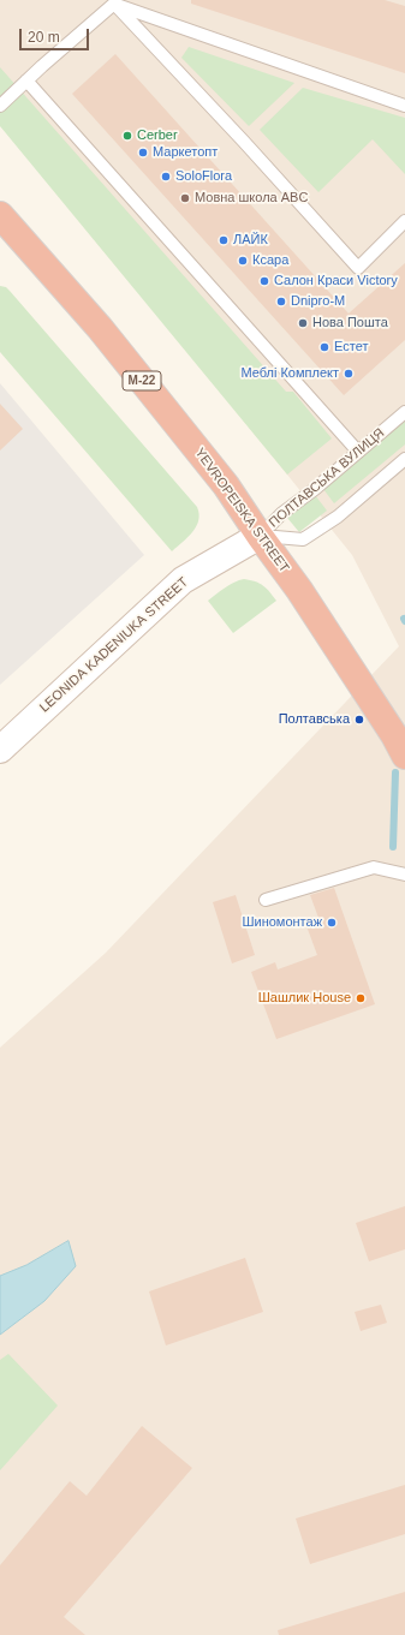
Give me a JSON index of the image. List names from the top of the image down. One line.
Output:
{"streets":{"highway":["М-22","YEVROPEISKA STREET"],"street":["LEONIDA KADENIUKA STREET"],"lane":["ПОЛТАВСЬКА ВУЛИЦЯ"]},"crossings":[["ПОЛТАВСЬКА ВУЛИЦЯ","YEVROPEISKA STREET"],["ПОЛТАВСЬКА ВУЛИЦЯ","LEONIDA KADENIUKA STREET"],["YEVROPEISKA STREET","LEONIDA KADENIUKA STREET"]],"places":["Cerber","Маркетопт","SoloFlora","Мовна школа ABC","ЛАЙК","Ксара","Салон Краси Victory","Dnipro-M","Нова Пошта","Естет","Меблі Комплект","Полтавська","Шиномонтаж","Шашлик House"],"scale_bar":"20 m"}
